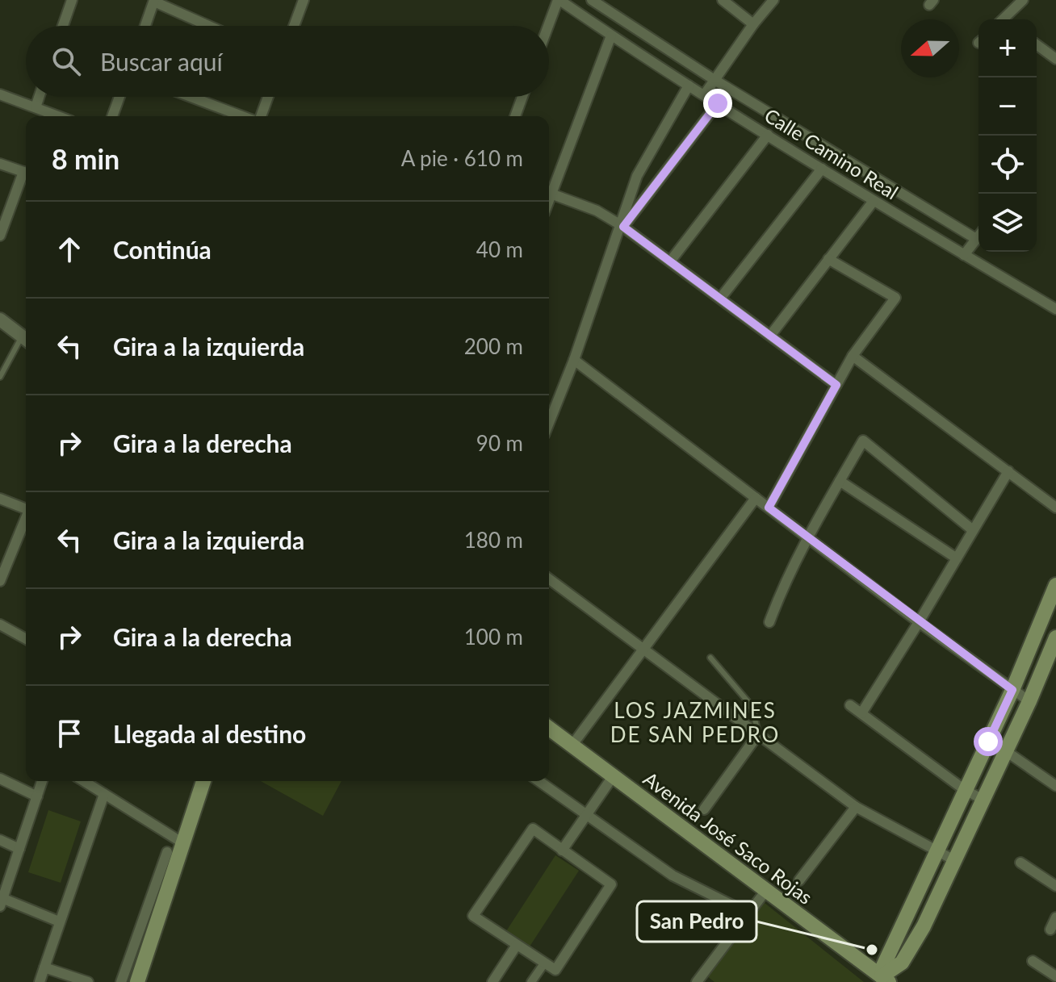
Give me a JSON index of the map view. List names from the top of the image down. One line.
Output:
{"streets":{"main road":["Avenida José Saco Rojas"],"street":["Calle Camino Real"]},"districts":["LOS JAZMINES DE SAN PEDRO"],"places":["San Pedro"],"north":"left","page":{"map_buttons":["+","−"],"search":"Buscar aquí","heading":["8 min","A pie · 610 m"],"list":[["Continúa","40 m"],["Gira a la izquierda","200 m"],["Gira a la derecha","90 m"],["Gira a la izquierda","180 m"],["Gira a la derecha","100 m"],"Llegada al destino"]}}
